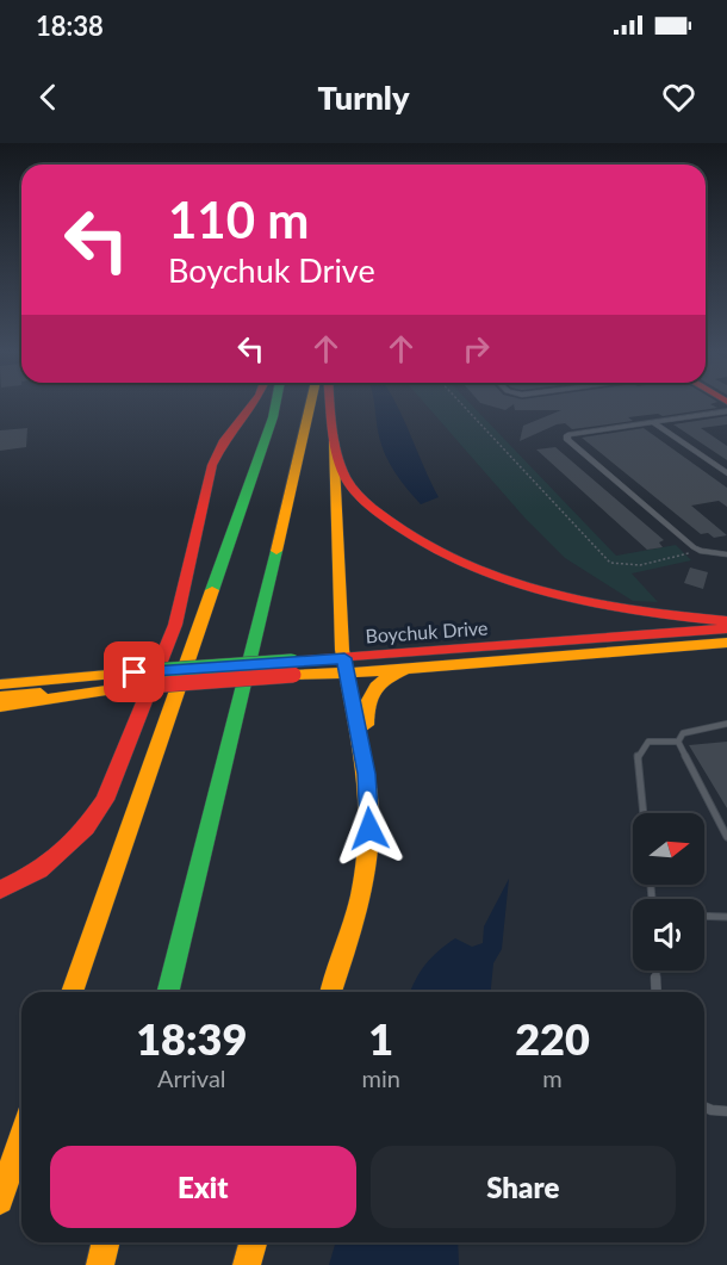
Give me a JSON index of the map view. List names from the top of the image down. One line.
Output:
{"streets":{"main road":["Boychuk Drive"]},"north":"right","page":{"status":"18:38","header":"Turnly","turn":["110 m","Boychuk Drive"],"eta":["18:39","Arrival","1","min","220","m"],"buttons":["Exit","Share"]}}
